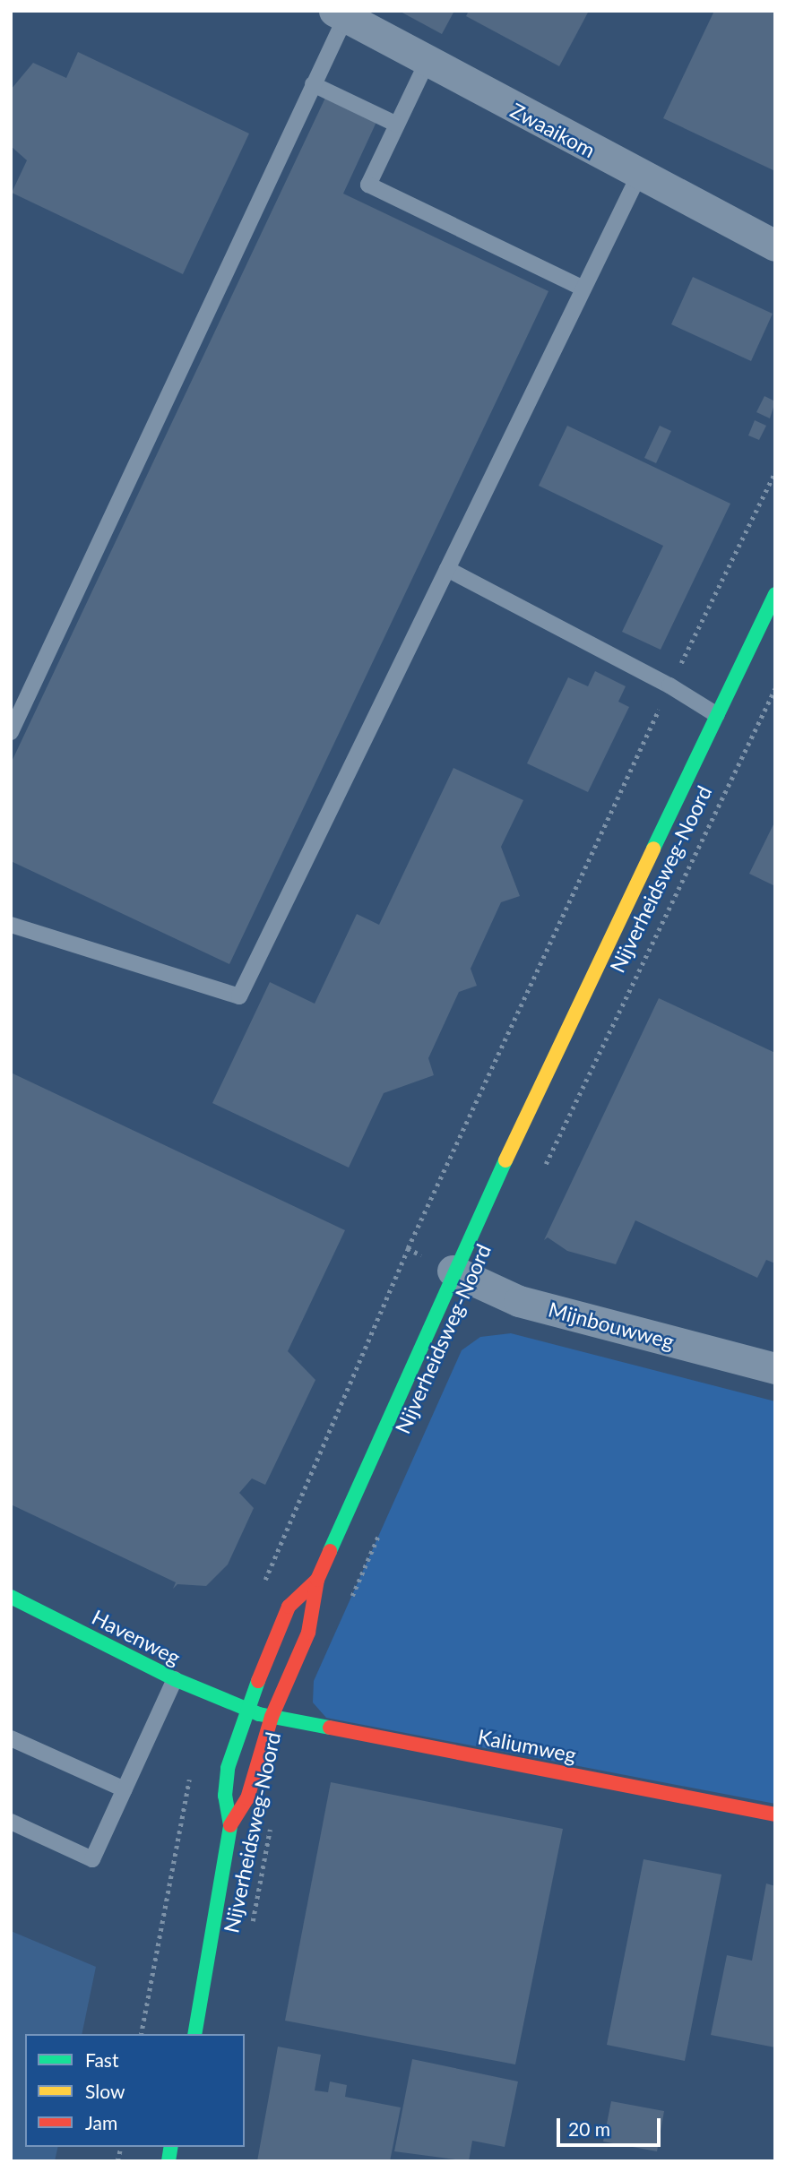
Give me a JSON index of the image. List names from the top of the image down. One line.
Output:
{"streets":{"street":["Zwaaikom","Nijverheidsweg-Noord","Mijnbouwweg","Havenweg","Kaliumweg"]},"crossings":[["Nijverheidsweg-Noord","Mijnbouwweg"],["Nijverheidsweg-Noord","Havenweg"],["Nijverheidsweg-Noord","Kaliumweg"],["Havenweg","Kaliumweg"]],"legend":["Fast","Slow","Jam"],"scale_bar":"20 m"}
